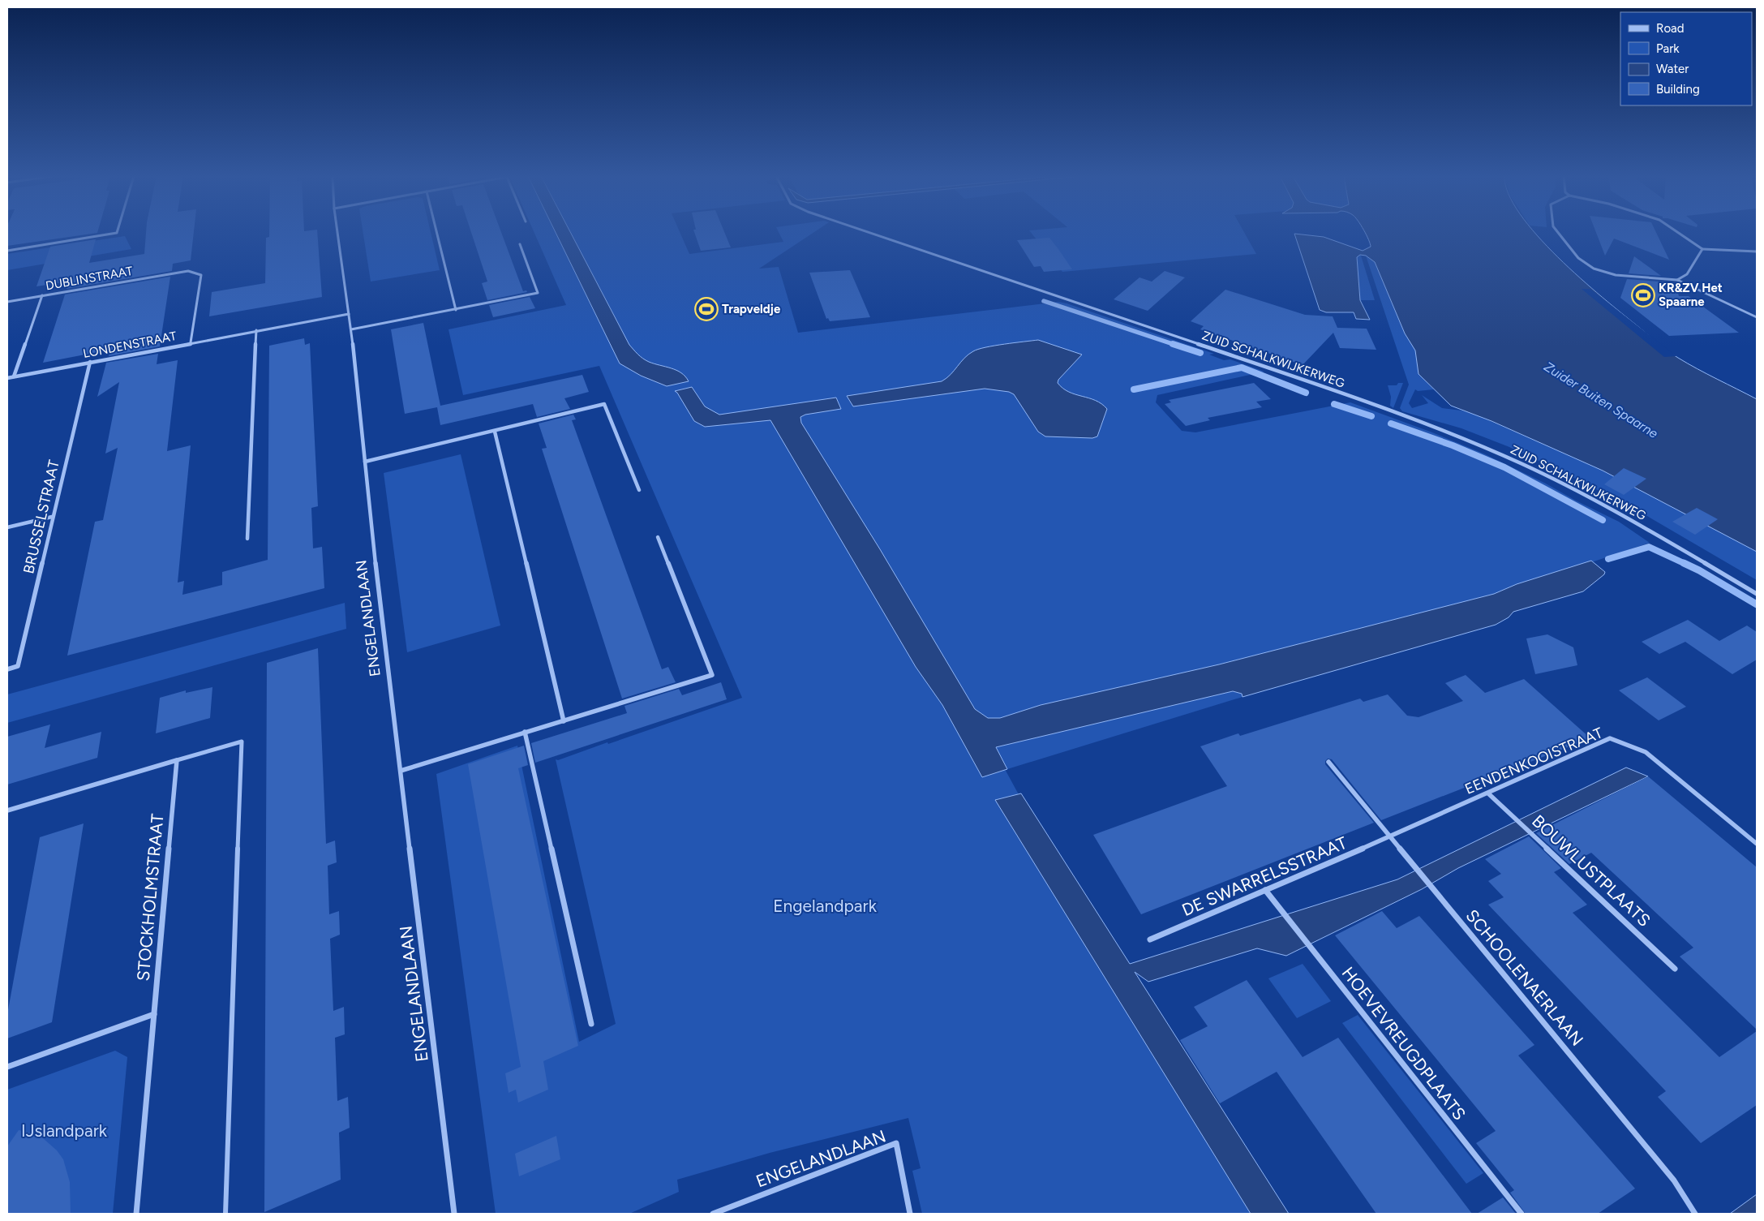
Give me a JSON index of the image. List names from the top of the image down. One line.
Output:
{"streets":{"street":["DUBLINSTRAAT","LONDENSTRAAT","ZUID SCHALKWIJKERWEG","BRUSSELSTRAAT","ENGELANDLAAN","EENDENKOOISTRAAT","BOUWLUSTPLAATS","DE SWARRELSSTRAAT","STOCKHOLMSTRAAT","SCHOOLENAERLAAN","HOEVEVREUGDPLAATS"]},"crossings":[["DUBLINSTRAAT","LONDENSTRAAT"],["LONDENSTRAAT","BRUSSELSTRAAT"],["LONDENSTRAAT","ENGELANDLAAN"],["EENDENKOOISTRAAT","BOUWLUSTPLAATS"],["EENDENKOOISTRAAT","DE SWARRELSSTRAAT"],["EENDENKOOISTRAAT","SCHOOLENAERLAAN"],["DE SWARRELSSTRAAT","SCHOOLENAERLAAN"],["DE SWARRELSSTRAAT","HOEVEVREUGDPLAATS"]],"water":["Zuider Buiten Spaarne"],"parks":["Engelandpark","IJslandpark"],"places":{"sports":["KR&ZV Het Spaarne","Trapveldje"]},"legend":["Road","Park","Water","Building"]}
